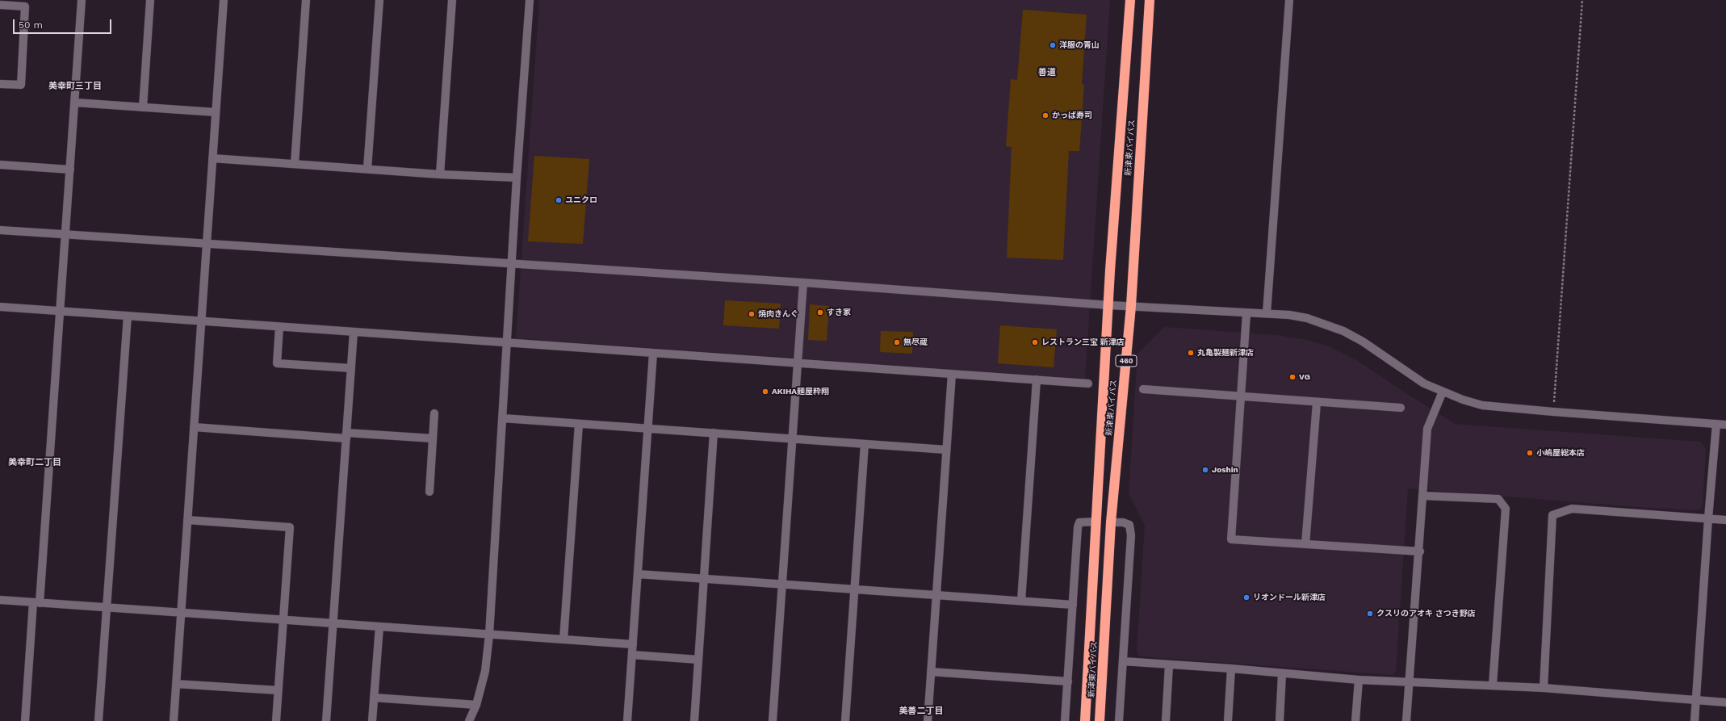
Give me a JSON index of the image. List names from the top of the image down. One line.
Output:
{"streets":{"highway":["新津東バイパス","460"]},"districts":["善道","美幸町三丁目","美幸町二丁目","美善二丁目"],"places":["洋服の青山","かっぱ寿司","ユニクロ","すき家","焼肉きんぐ","無尽蔵","レストラン三宝 新津店","丸亀製麺新津店","VG","AKIHA麺屋粋翔","小嶋屋総本店","Joshin","リオンドール新津店","クスリのアオキ さつき野店"],"scale_bar":"50 m"}
